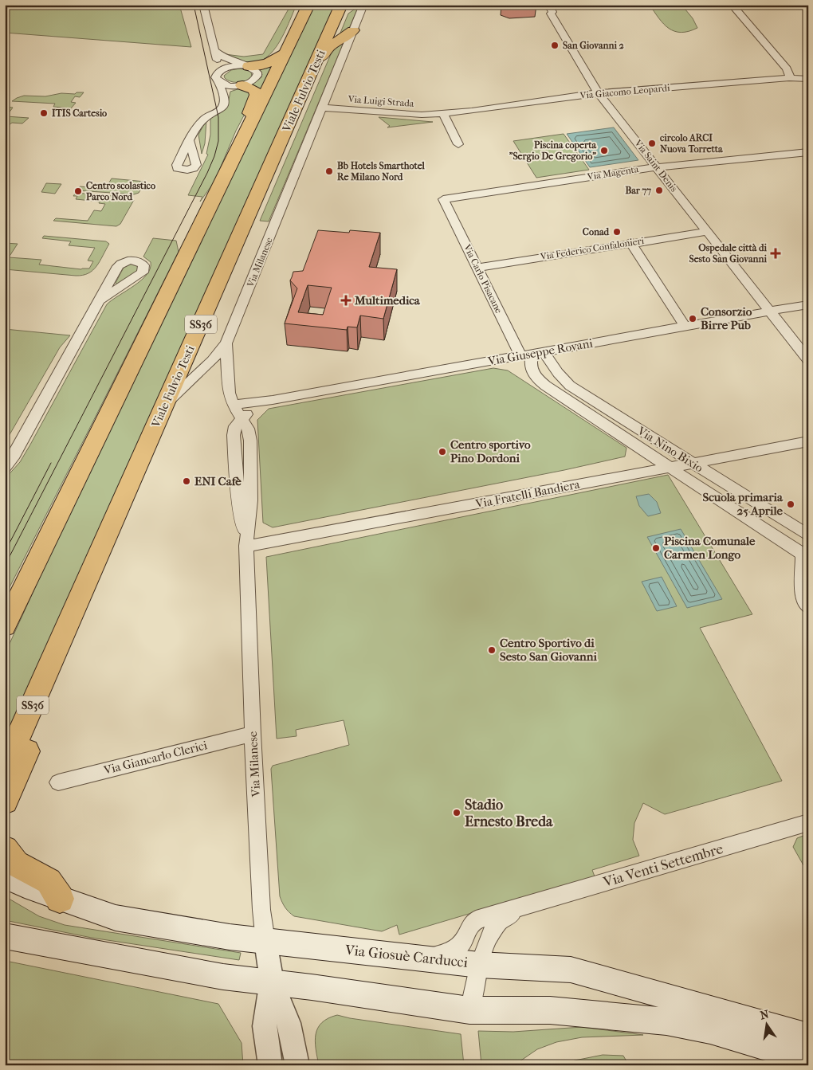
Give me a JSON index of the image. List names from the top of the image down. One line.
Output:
{"streets":{"main road":["Viale Fulvio Testi","SS36","Via Giosuè Carducci"],"street":["Via Giacomo Leopardi","Via Luigi Strada","Via Saint Denis","Via Magenta","Via Federico Confalonieri","Via Milanese","Via Carlo Pisacane","Via Giuseppe Rovani","Via Nino Bixio","Via Fratelli Bandiera","Via Giancarlo Clerici","Via Venti Settembre"]},"crossings":[["Viale Fulvio Testi","Via Luigi Strada"],["Viale Fulvio Testi","Via Milanese"],["Via Giacomo Leopardi","Via Luigi Strada"],["Via Giacomo Leopardi","Via Saint Denis"],["Via Luigi Strada","Via Milanese"],["Via Saint Denis","Via Magenta"],["Via Saint Denis","Via Federico Confalonieri"],["Via Saint Denis","Via Giuseppe Rovani"],["Via Magenta","Via Carlo Pisacane"],["Via Federico Confalonieri","Via Carlo Pisacane"],["Via Milanese","Via Giuseppe Rovani"],["Via Milanese","Via Fratelli Bandiera"],["Via Milanese","Via Giancarlo Clerici"],["Via Milanese","Via Giosuè Carducci"],["Via Carlo Pisacane","Via Giuseppe Rovani"],["Via Carlo Pisacane","Via Nino Bixio"],["Via Giuseppe Rovani","Via Nino Bixio"],["Via Nino Bixio","Via Fratelli Bandiera"],["Via Venti Settembre","Via Giosuè Carducci"]],"places":{"other":["San Giovanni 2","ITIS Cartesio","circolo ARCI Nuova Torretta","Piscina coperta \"Sergio De Gregorio\"","Bb Hotels Smarthotel Re Milano Nord","Bar 77","Centro scolastico Parco Nord","Conad","Consorzio Birre Pub","Centro sportivo Pino Dordoni","ENI Cafè","Scuola primaria 25 Aprile","Piscina Comunale Carmen Longo","Centro Sportivo di Sesto San Giovanni","Stadio Ernesto Breda"],"health":["Ospedale città di Sesto San Giovanni","Multimedica"]},"north":"top"}
